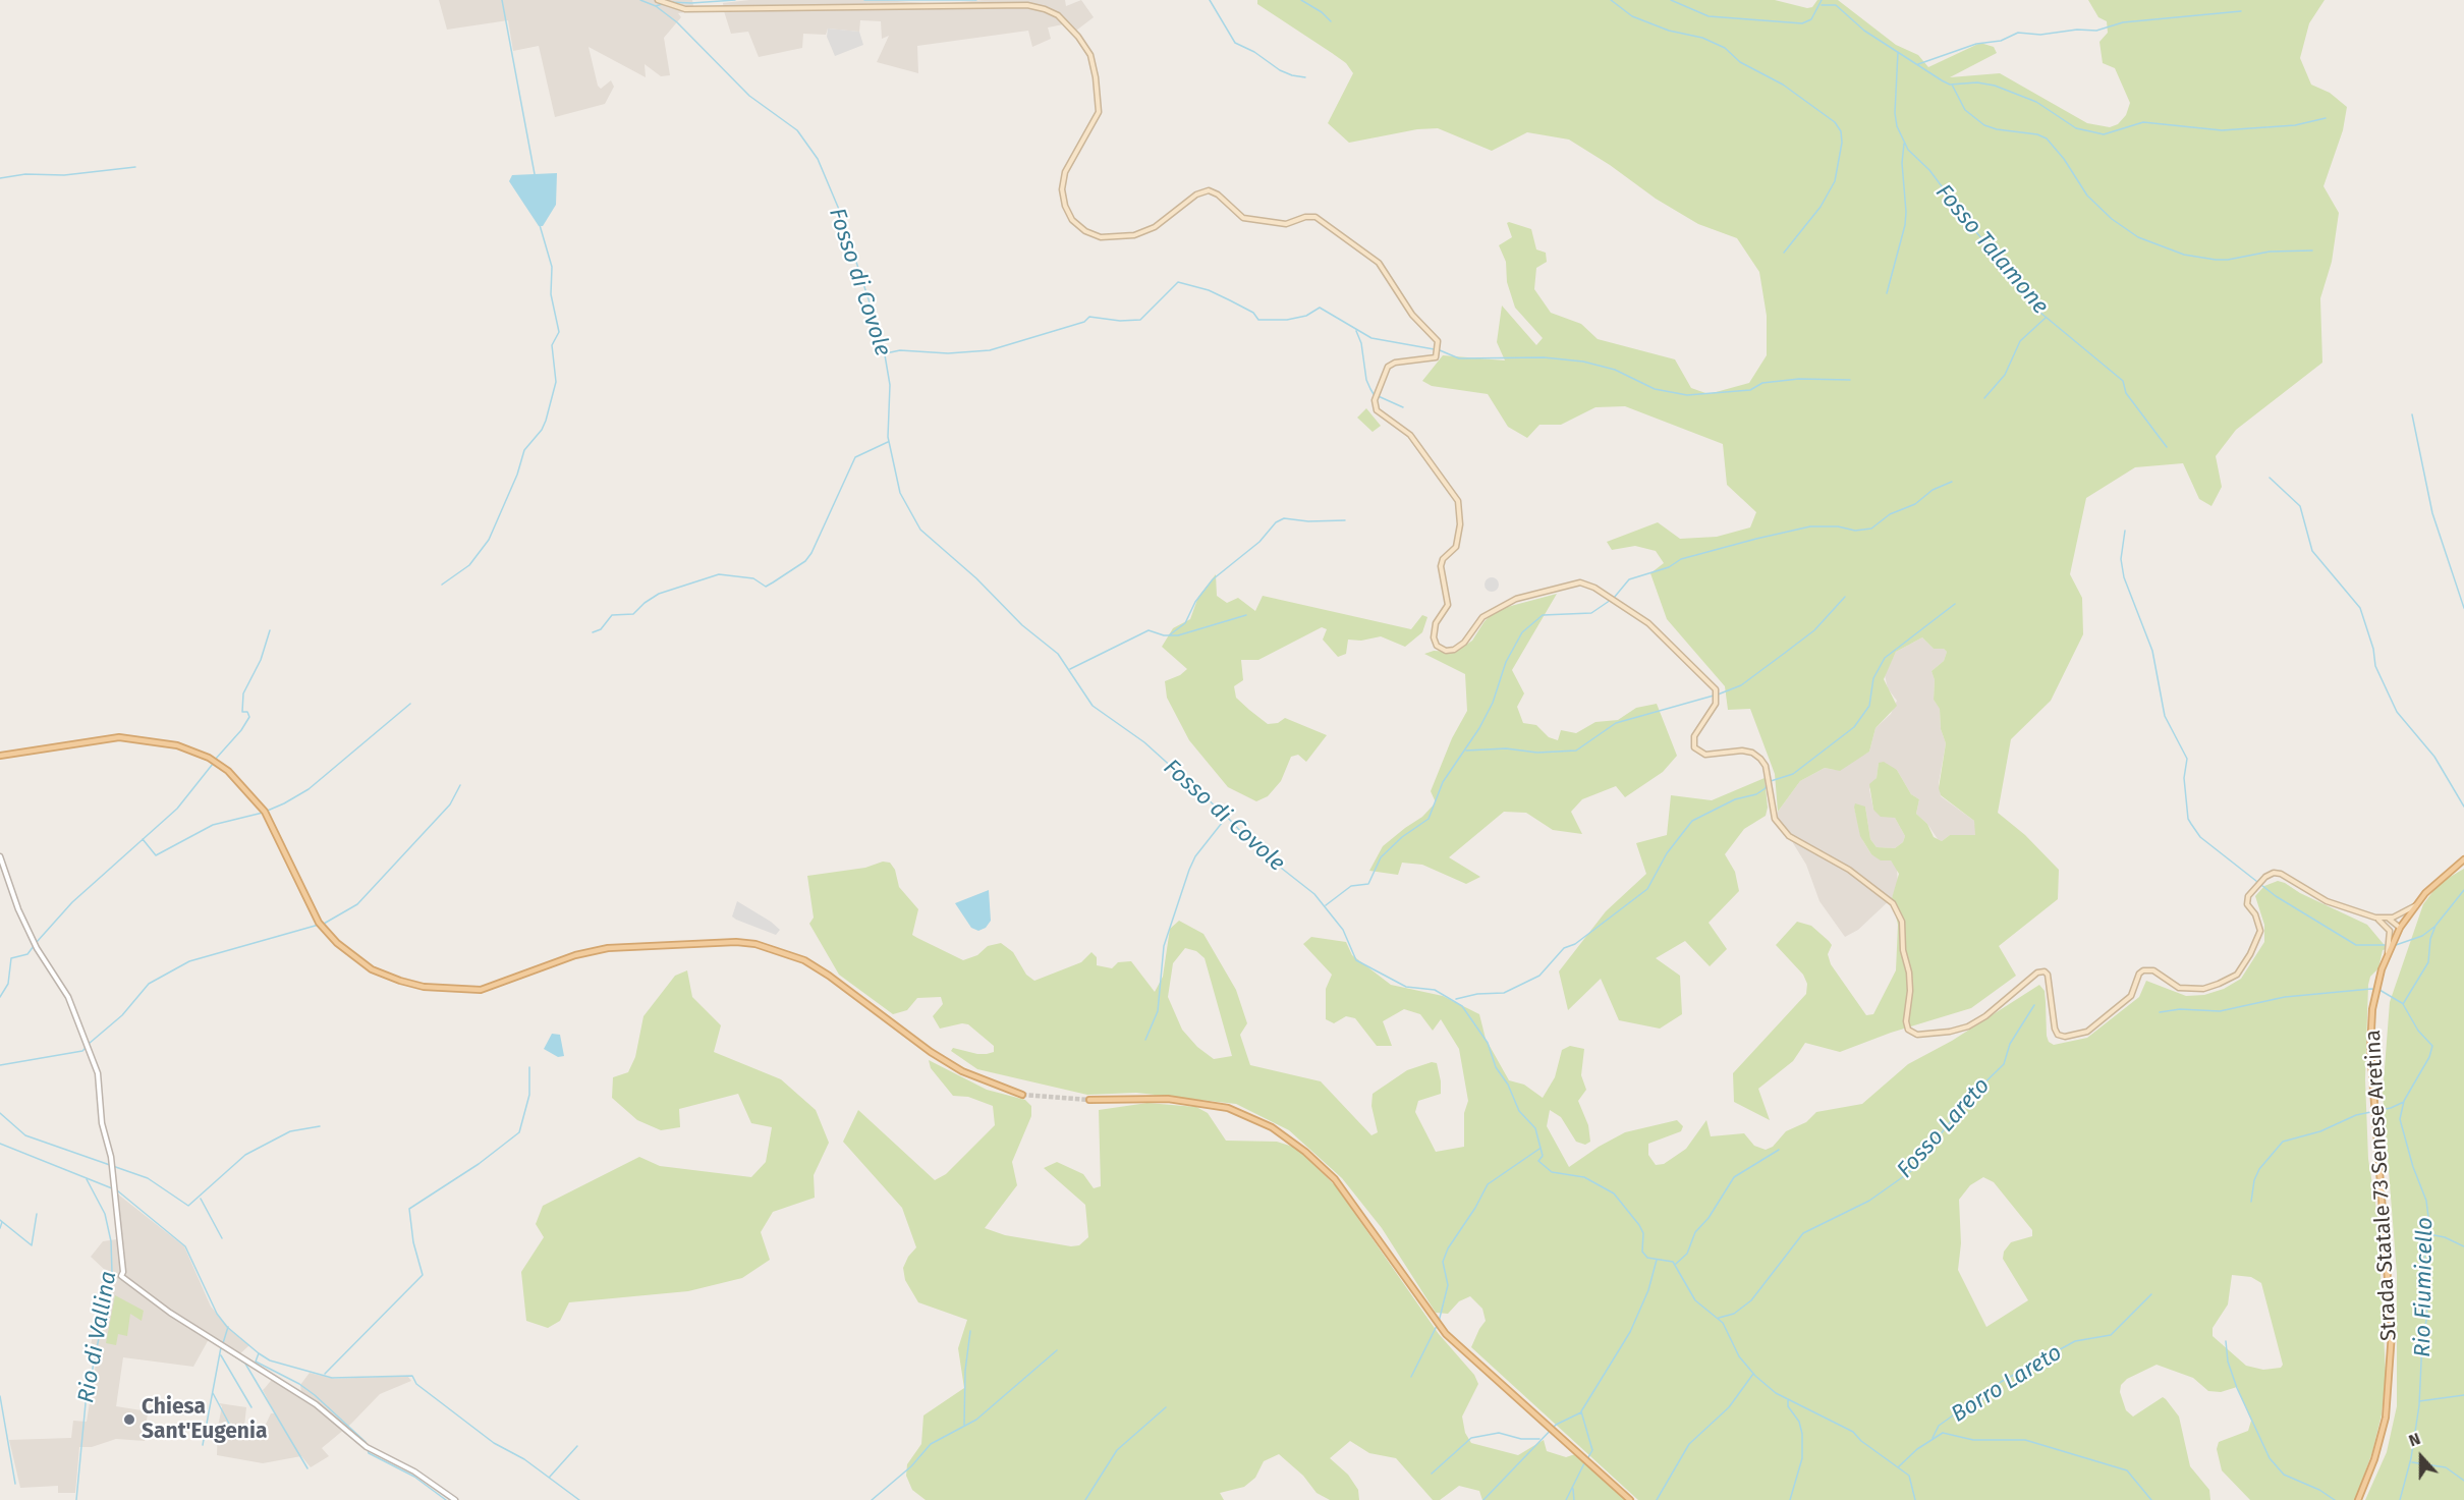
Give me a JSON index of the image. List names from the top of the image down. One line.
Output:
{"streets":{"main road":["Strada Statale 73 Senese Aretina"]},"water":["Fosso Talamone","Fosso di Covole","Fosso Lareto","Rio Fiumicello","Rio di Vallina","Borro Lareto"],"places":["Chiesa Sant'Eugenia"],"north":"top"}
